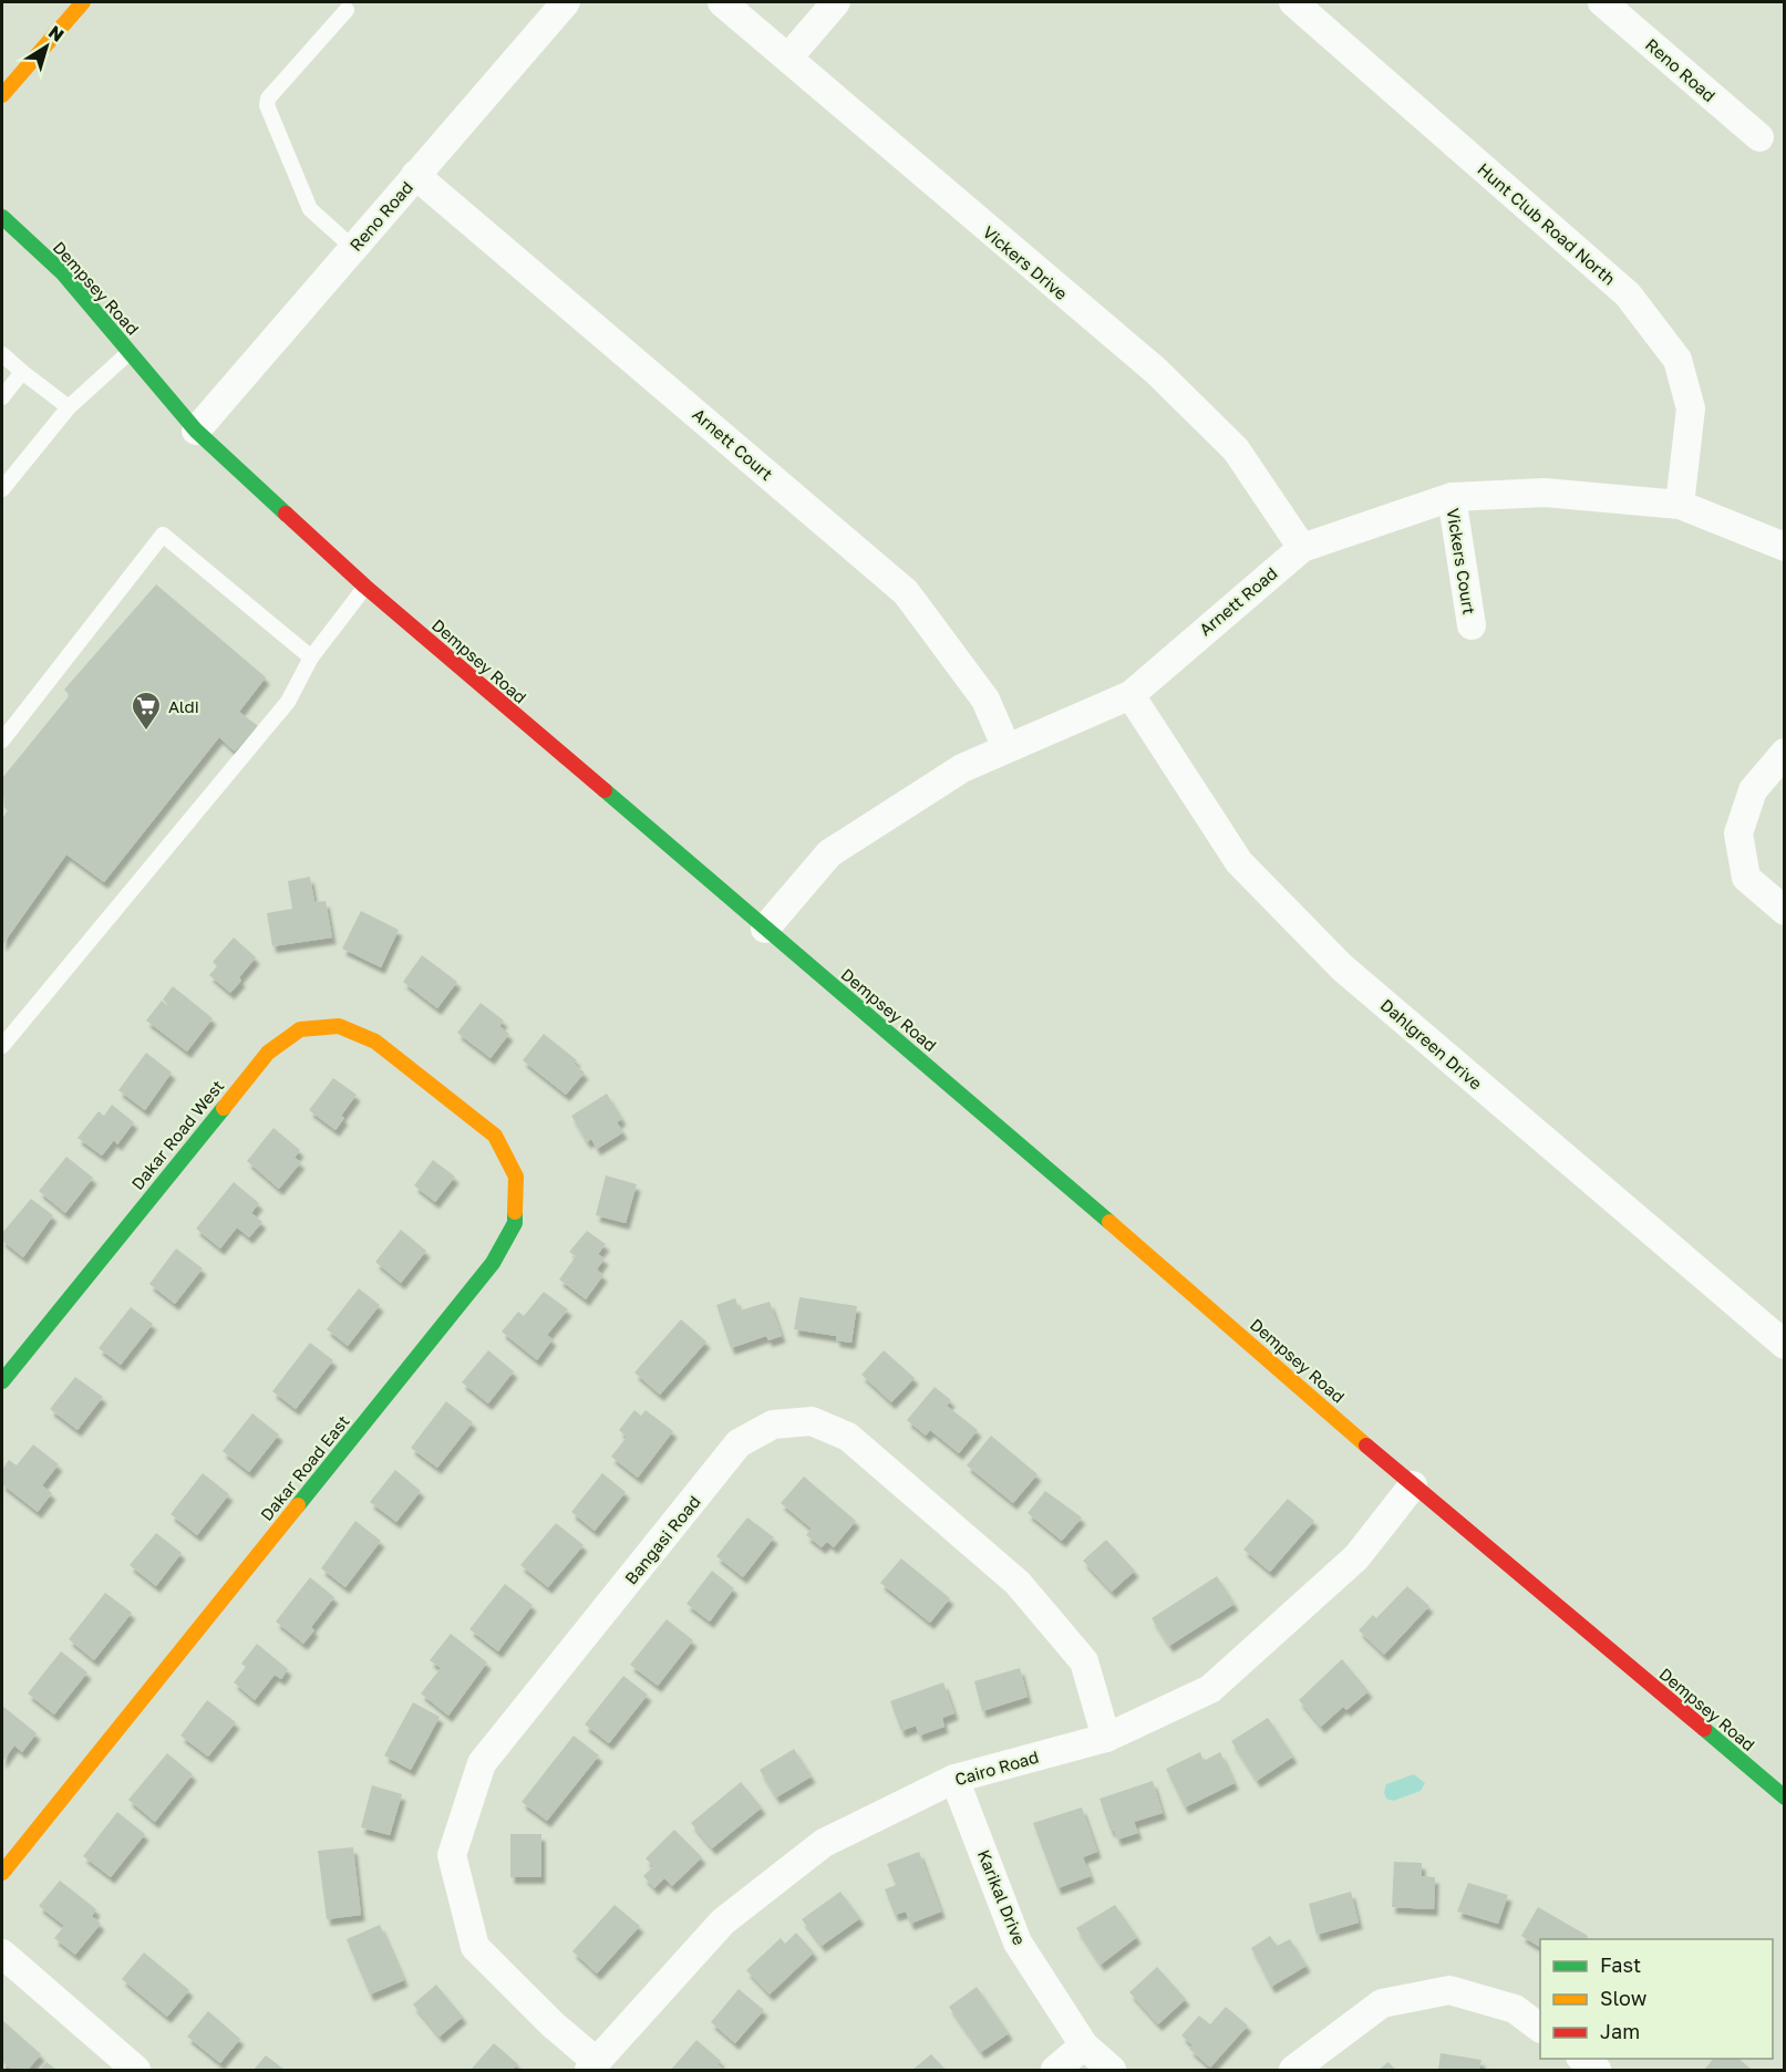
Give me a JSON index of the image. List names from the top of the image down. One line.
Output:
{"streets":{"main road":["Dempsey Road","Dakar Road West","Dakar Road East"],"street":["Reno Road","Hunt Club Road North","Vickers Drive","Arnett Court","Vickers Court","Arnett Road","Dahlgreen Drive","Bangasi Road","Cairo Road","Karikal Drive"]},"crossings":[["Reno Road","Dempsey Road"],["Reno Road","Arnett Court"],["Hunt Club Road North","Arnett Road"],["Vickers Drive","Arnett Road"],["Dempsey Road","Arnett Road"],["Dempsey Road","Cairo Road"],["Arnett Court","Arnett Road"],["Vickers Court","Arnett Road"],["Arnett Road","Dahlgreen Drive"],["Dakar Road West","Dakar Road East"],["Bangasi Road","Cairo Road"],["Cairo Road","Karikal Drive"]],"places":{"supermarket":["Aldi"]},"legend":["Fast","Slow","Jam"],"north":"top right"}
